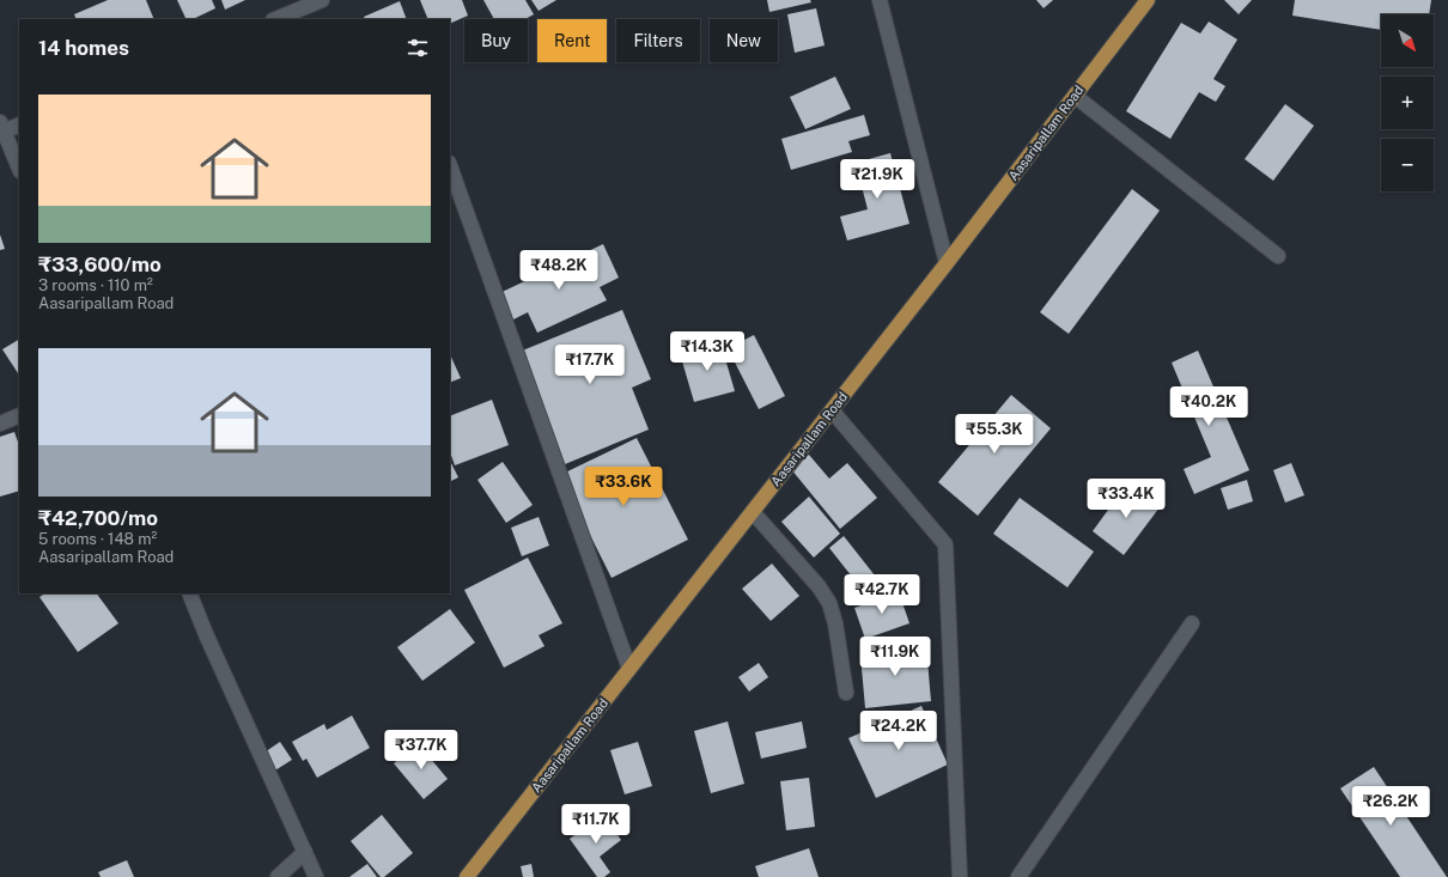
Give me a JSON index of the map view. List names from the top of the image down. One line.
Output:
{"streets":{"main road":["Aasaripallam Road"]},"north":"bottom right","page":{"map_buttons":["+","−"],"chip":["Buy","Rent","Filters","New"],"heading":"14 homes","list":[{"name":"₹33,600/mo","note":"3 rooms · 110 m² · Aasaripallam Road"},{"name":"₹42,700/mo","note":"5 rooms · 148 m² · Aasaripallam Road"}],"price":["₹21.9K","₹48.2K","₹14.3K","₹17.7K","₹40.2K","₹55.3K","₹33.6K","₹33.4K","₹42.7K","₹11.9K","₹24.2K","₹37.7K","₹26.2K","₹11.7K"]}}
